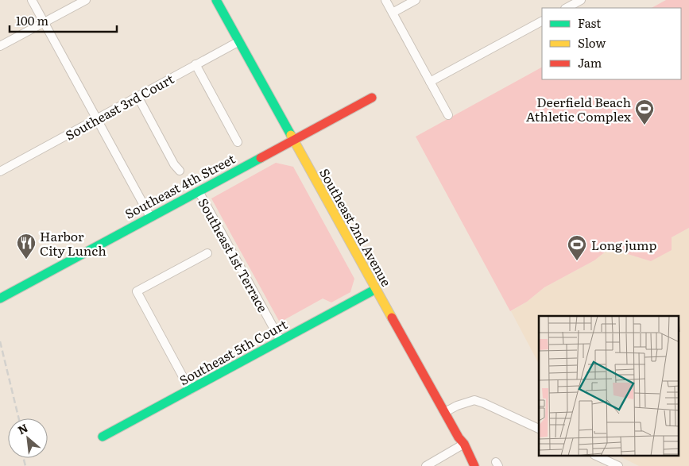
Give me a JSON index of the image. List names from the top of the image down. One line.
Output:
{"streets":{"street":["Southeast 3rd Court","Southeast 4th Street","Southeast 2nd Avenue","Southeast 1st Terrace","Southeast 5th Court"]},"crossings":[["Southeast 3rd Court","Southeast 2nd Avenue"],["Southeast 4th Street","Southeast 2nd Avenue"],["Southeast 4th Street","Southeast 1st Terrace"],["Southeast 2nd Avenue","Southeast 5th Court"],["Southeast 1st Terrace","Southeast 5th Court"]],"places":{"sports":["Deerfield Beach Athletic Complex","Long jump"],"restaurant":["Harbor City Lunch"]},"legend":["Fast","Slow","Jam"],"scale_bar":"100 m","north":"top left"}
